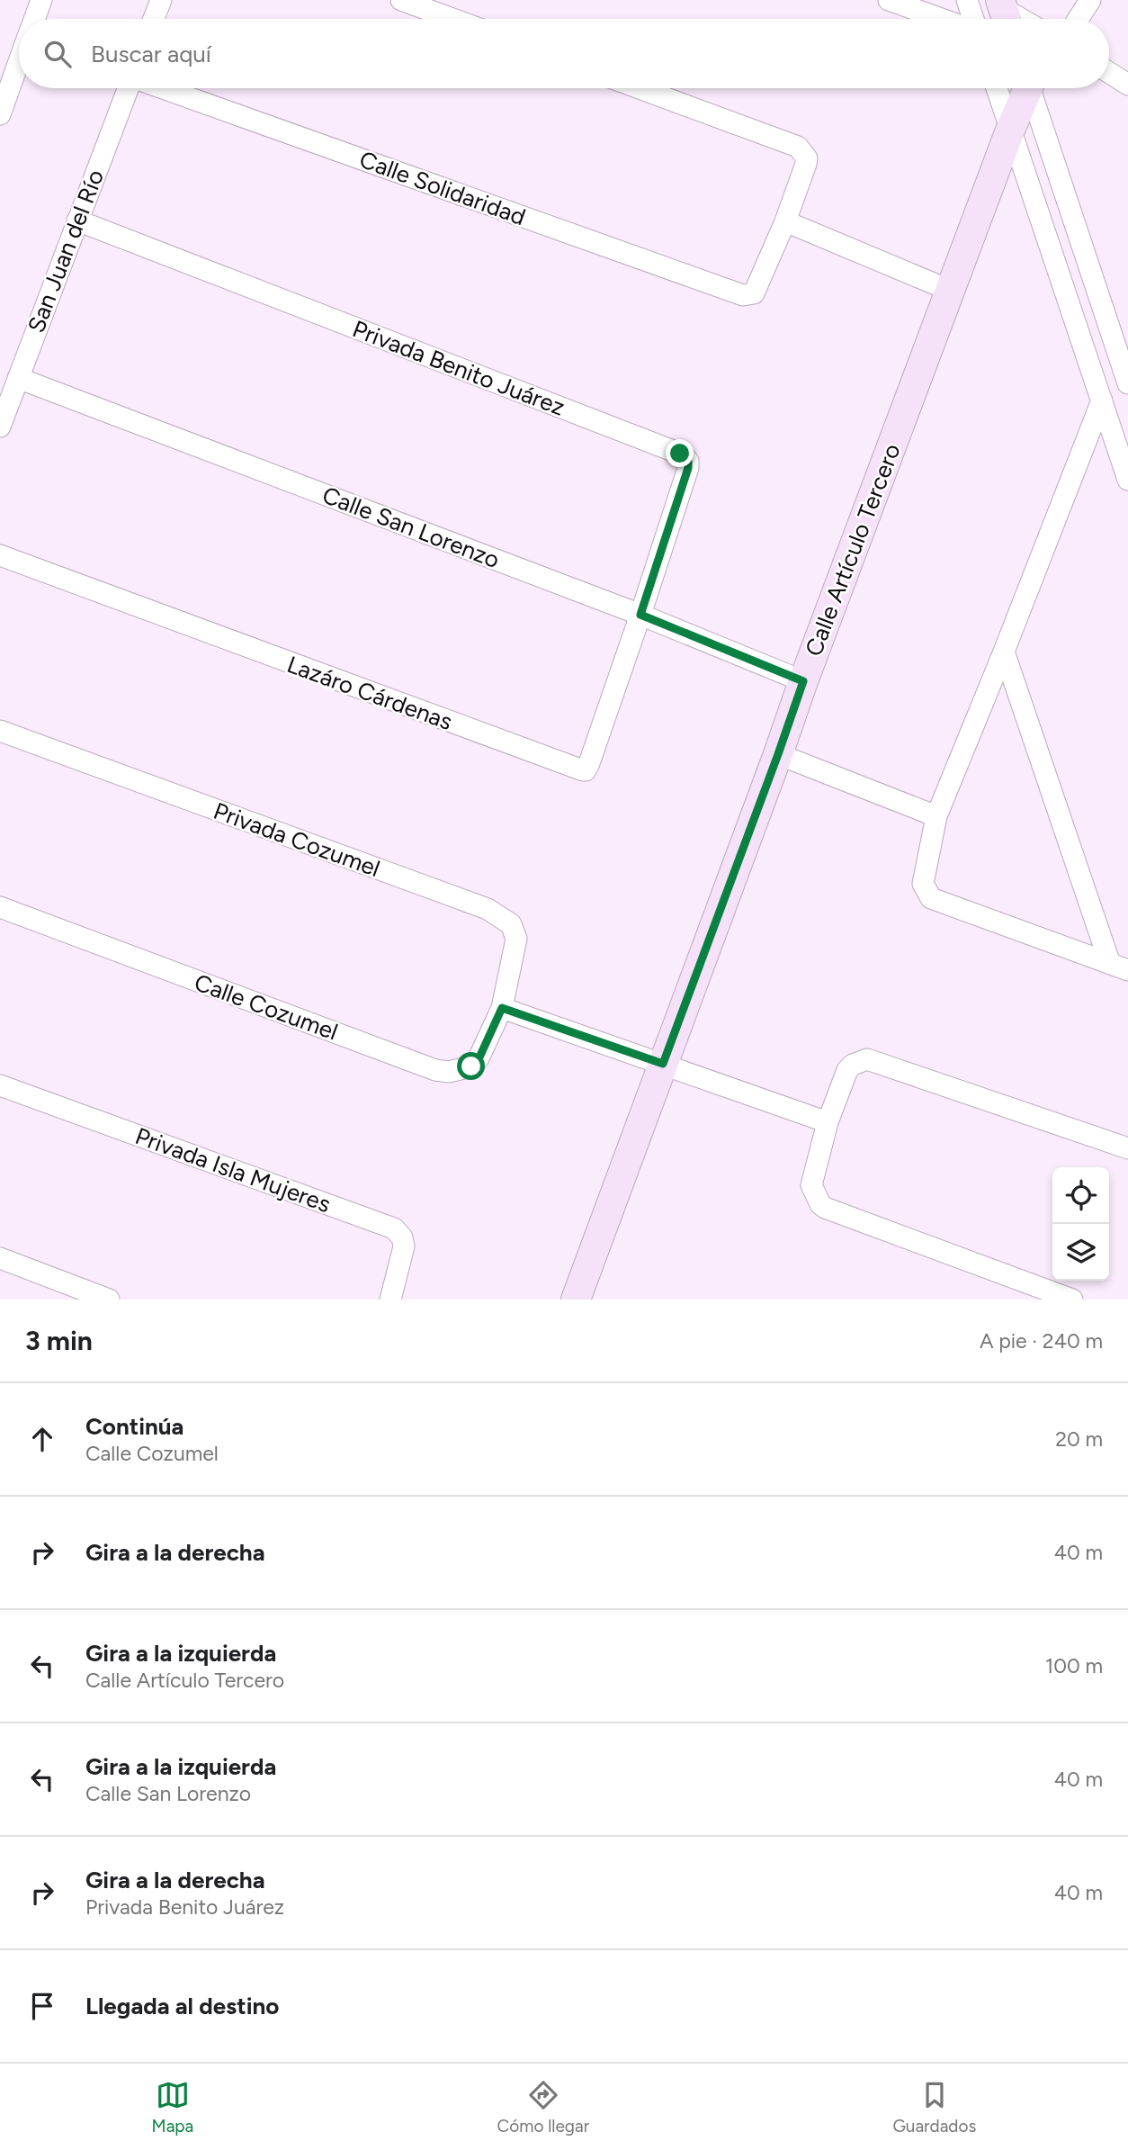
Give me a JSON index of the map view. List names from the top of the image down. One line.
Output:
{"streets":{"street":["Calle Solidaridad","San Juan del Río","Privada Benito Juárez","Calle San Lorenzo","Calle Artículo Tercero","Lazáro Cárdenas","Privada Cozumel","Calle Cozumel","Privada Isla Mujeres"]},"crossings":[["San Juan del Río","Privada Benito Juárez"],["San Juan del Río","Calle San Lorenzo"],["Privada Benito Juárez","Calle San Lorenzo"],["Privada Benito Juárez","Lazáro Cárdenas"],["Calle San Lorenzo","Calle Artículo Tercero"],["Calle San Lorenzo","Lazáro Cárdenas"],["Privada Cozumel","Calle Cozumel"]],"page":{"search":"Buscar aquí","heading":["3 min","A pie · 240 m"],"list":[["Continúa","Calle Cozumel","20 m"],["Gira a la derecha","40 m"],["Gira a la izquierda","Calle Artículo Tercero","100 m"],["Gira a la izquierda","Calle San Lorenzo","40 m"],["Gira a la derecha","Privada Benito Juárez","40 m"],"Llegada al destino"],"nav":["Mapa","Cómo llegar","Guardados"]}}
